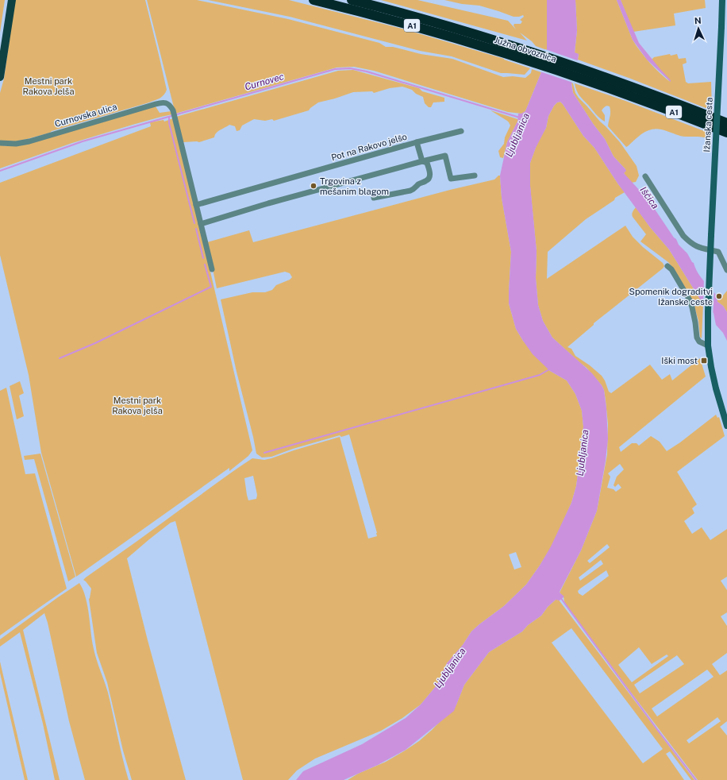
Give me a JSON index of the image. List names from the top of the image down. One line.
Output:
{"streets":{"highway":["A1","Južna obvoznica"],"main road":["Ižanska cesta"],"street":["Curnovska ulica","Pot na Rakovo jelšo"]},"crossings":[["Curnovska ulica","Pot na Rakovo jelšo"]],"water":["Curnovec","Ljubljanica","Iščica"],"parks":["Mestni park Rakova Jelša","Mestni park Rakova jelša"],"places":{"other":["Trgovina z mešanim blagom","Spomenik dograditvi Ižanske ceste"],"transit":["Iški most"]},"north":"top"}
